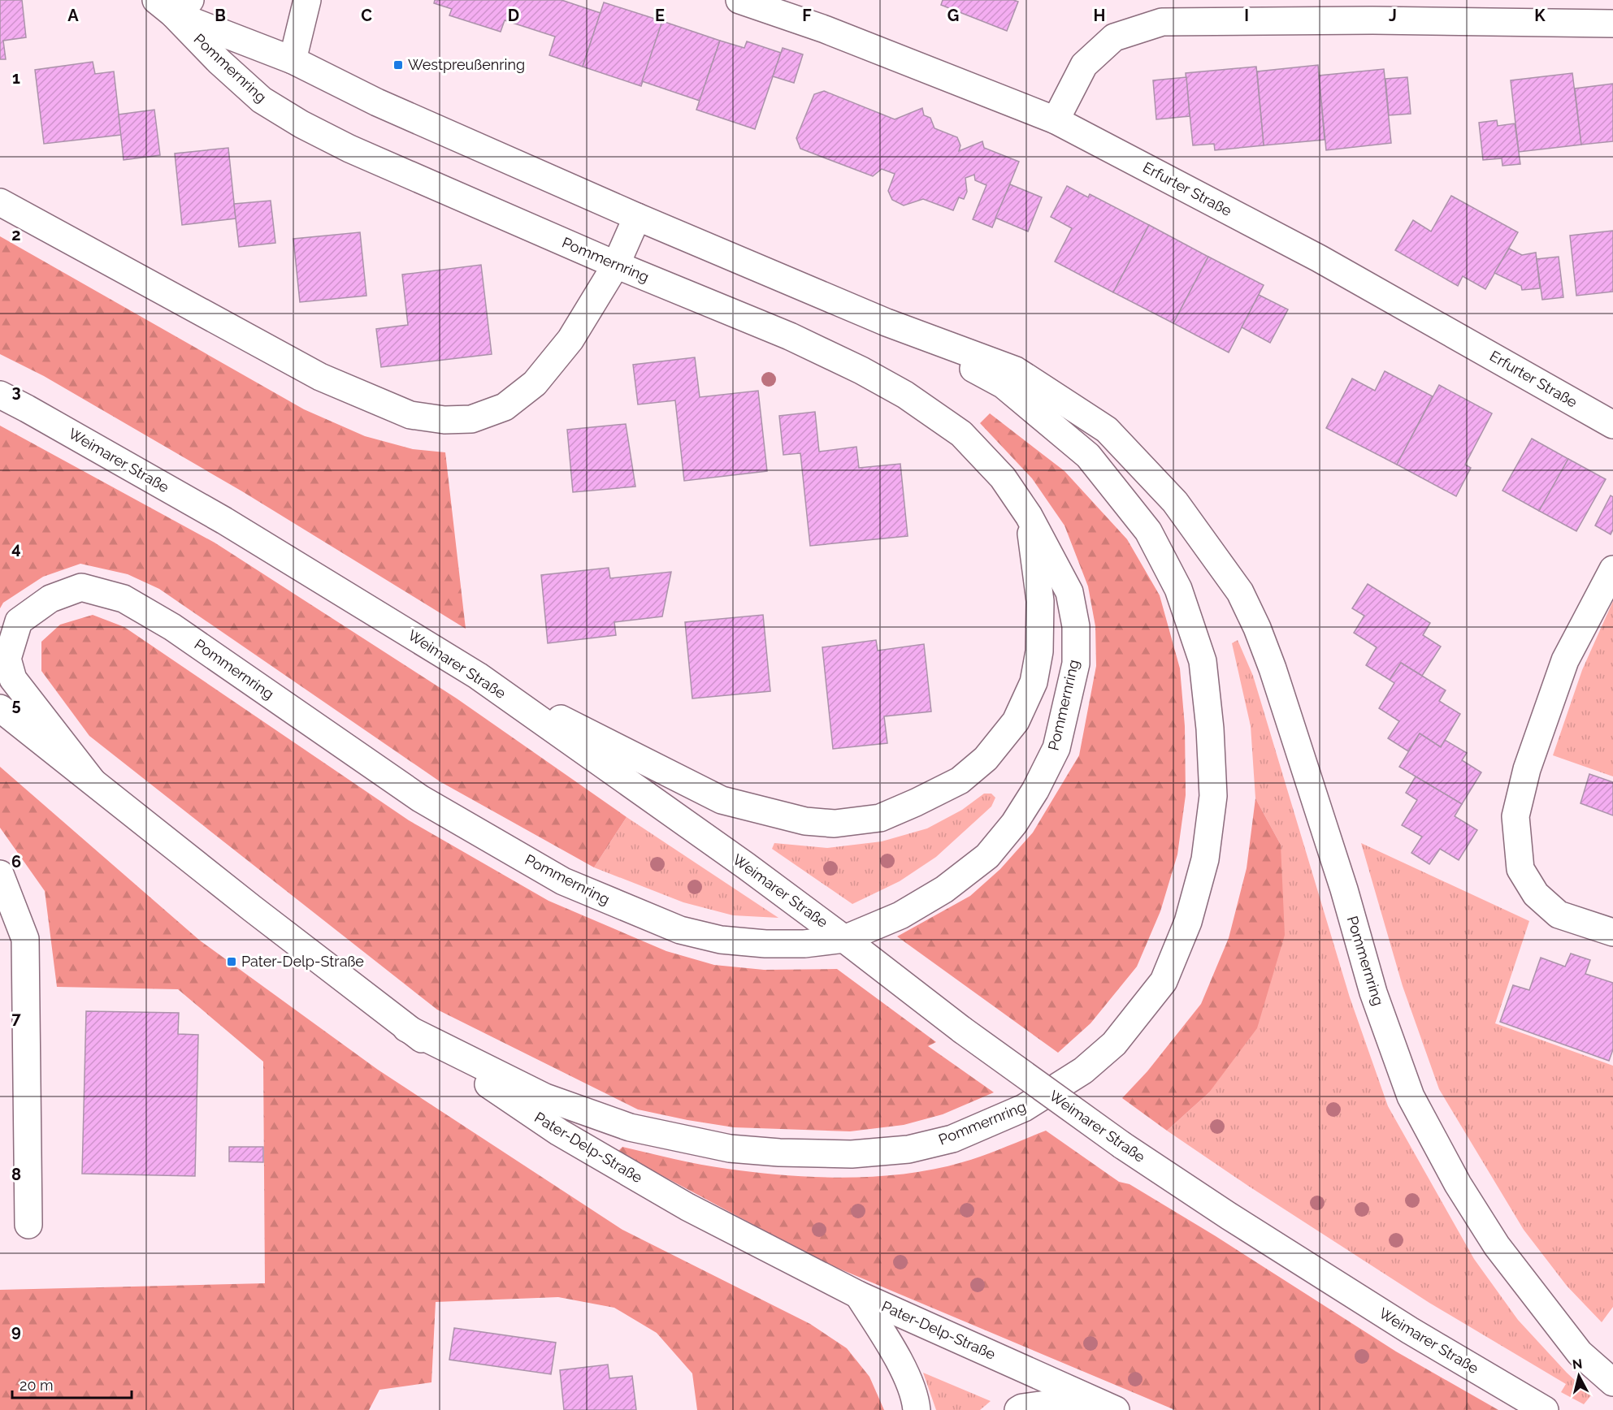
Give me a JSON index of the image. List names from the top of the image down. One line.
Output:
{"streets":{"street":["Pommernring","Erfurter Straße","Weimarer Straße","Pater-Delp-Straße"]},"crossings":[["Pommernring","Weimarer Straße"],["Pommernring","Pater-Delp-Straße"]],"places":{"transit":["Westpreußenring","Pater-Delp-Straße"]},"scale_bar":"20 m","north":"top","grid":{"columns":["A","B","C","D","E","F","G","H","I","J","K"],"rows":["1","2","3","4","5","6","7","8","9"]}}
